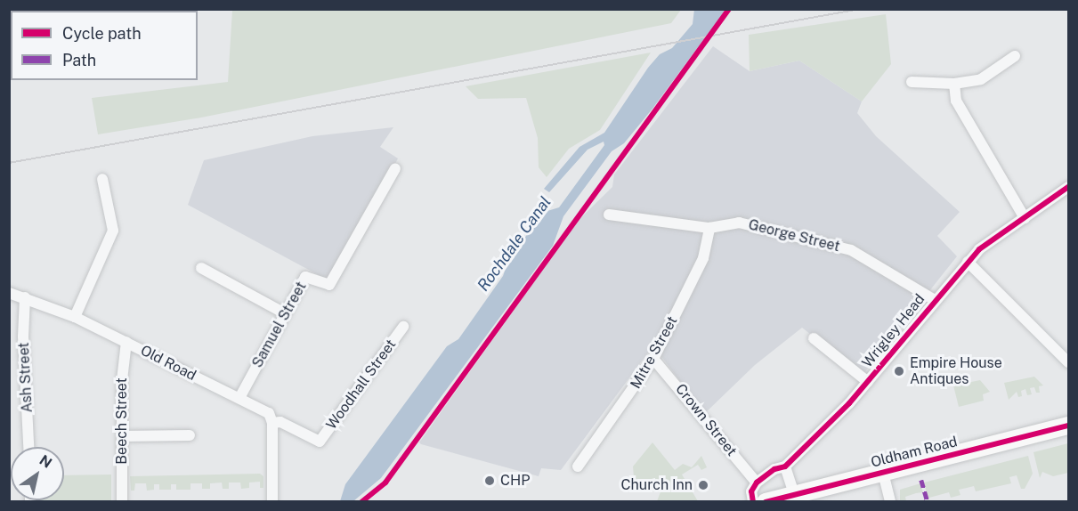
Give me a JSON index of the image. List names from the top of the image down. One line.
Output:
{"streets":{"highway":["Oldham Road"],"street":["George Street","Samuel Street","Wrigley Head","Mitre Street","Old Road","Ash Street","Woodhall Street","Crown Street","Beech Street"]},"crossings":[["George Street","Wrigley Head"],["George Street","Mitre Street"],["Samuel Street","Old Road"],["Wrigley Head","Crown Street"],["Mitre Street","Crown Street"],["Old Road","Ash Street"],["Old Road","Woodhall Street"],["Old Road","Beech Street"]],"water":["Rochdale Canal"],"places":["Empire House Antiques","CHP","Church Inn"],"legend":["Cycle path","Path"],"north":"top right"}
